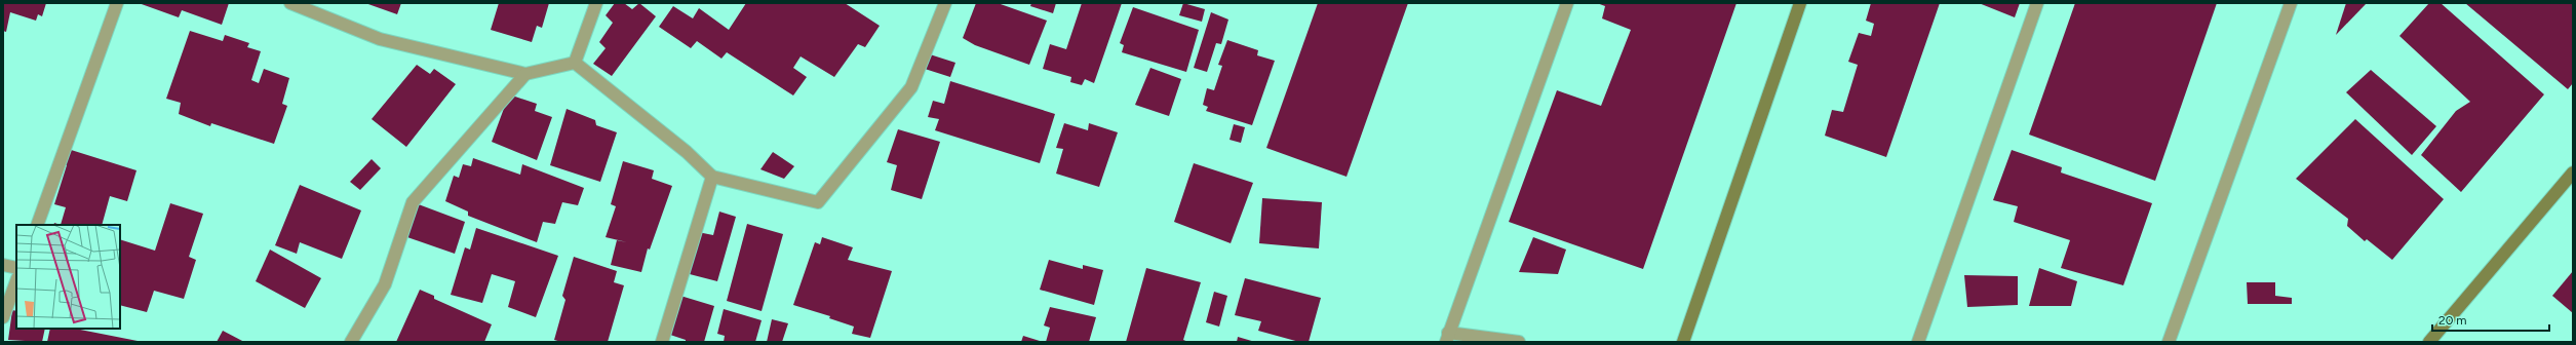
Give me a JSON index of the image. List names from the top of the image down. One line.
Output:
{"scale_bar":"20 m"}
